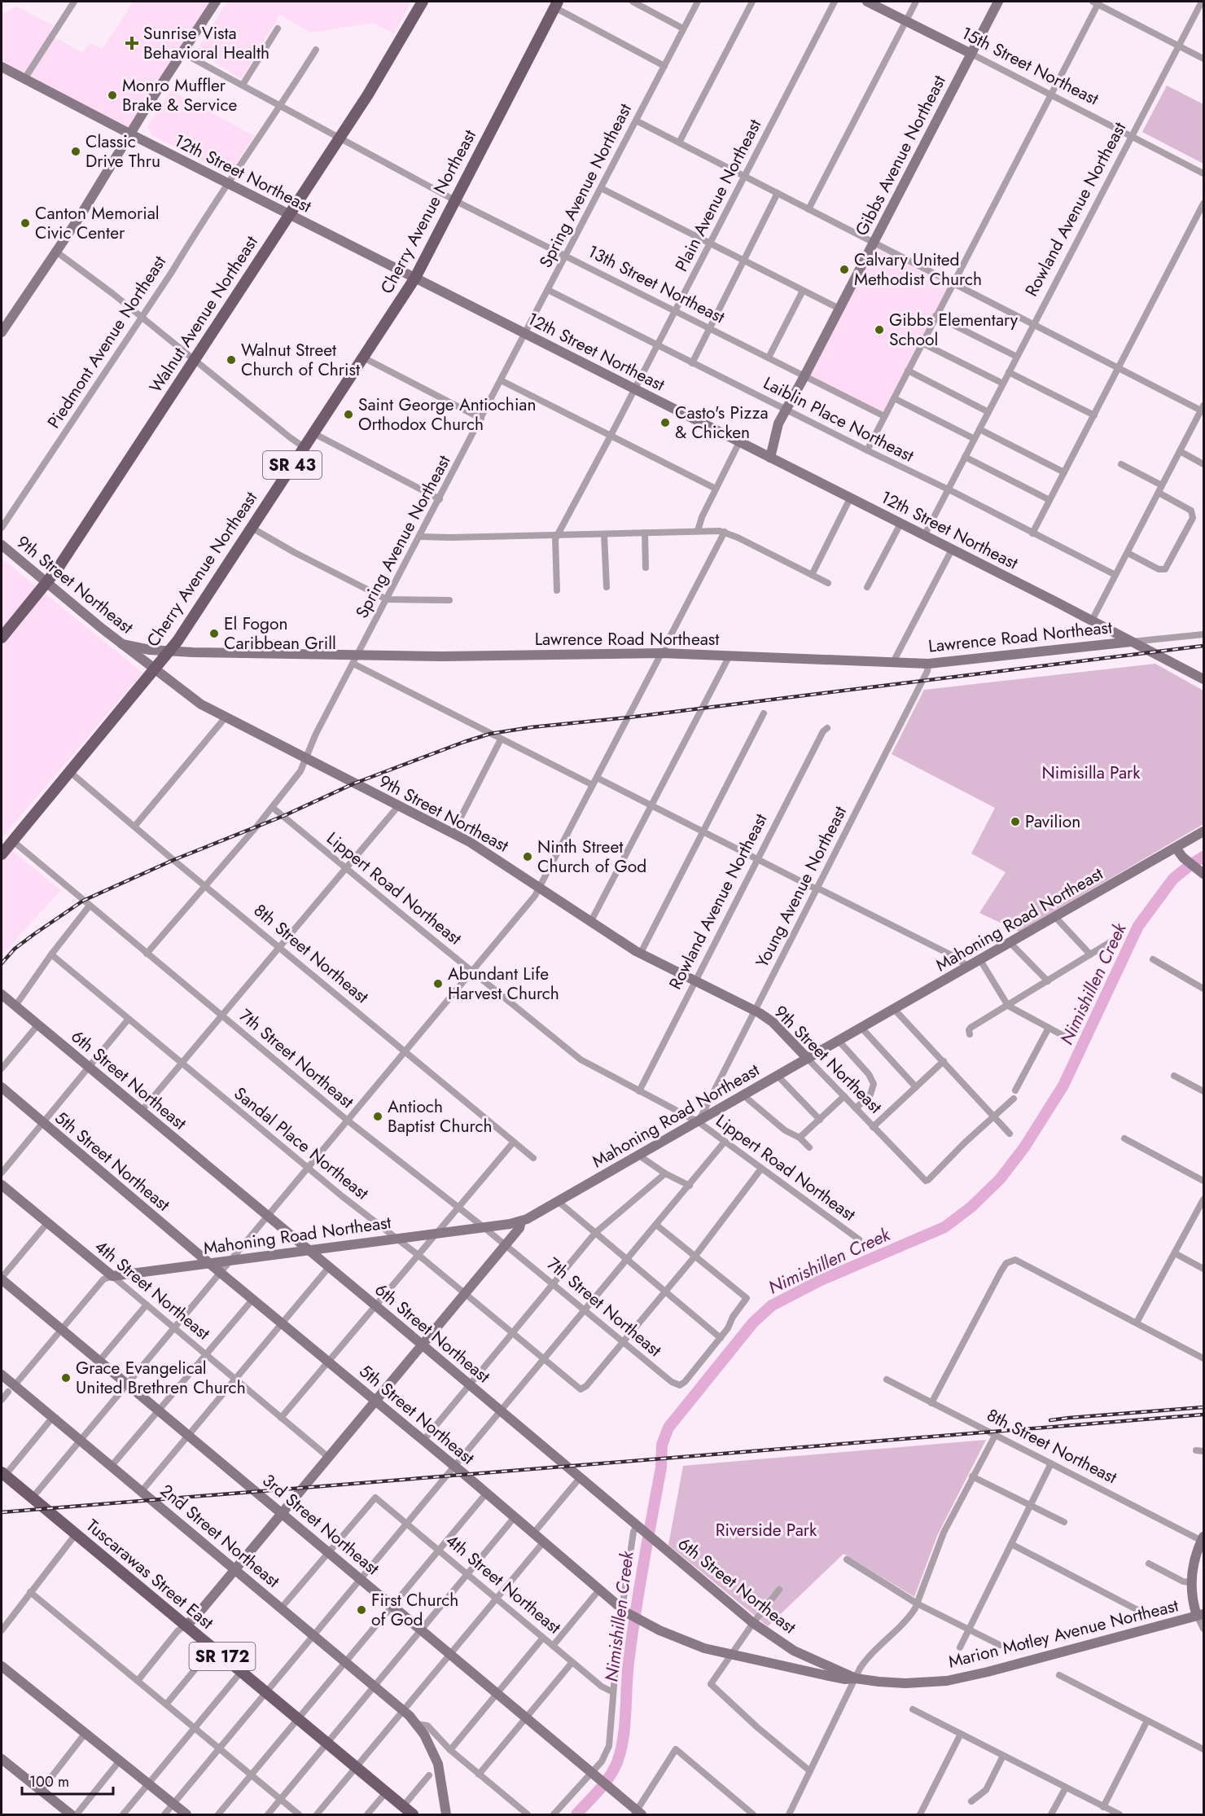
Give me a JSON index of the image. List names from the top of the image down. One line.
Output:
{"streets":{"main road":["Cherry Avenue Northeast","Walnut Avenue Northeast","SR 43","Tuscarawas Street East","SR 172"],"street":["15th Street Northeast","Gibbs Avenue Northeast","12th Street Northeast","Spring Avenue Northeast","Plain Avenue Northeast","Rowland Avenue Northeast","13th Street Northeast","Piedmont Avenue Northeast","Laiblin Place Northeast","9th Street Northeast","Lawrence Road Northeast","Young Avenue Northeast","Lippert Road Northeast","Mahoning Road Northeast","8th Street Northeast","7th Street Northeast","6th Street Northeast","Sandal Place Northeast","5th Street Northeast","4th Street Northeast","3rd Street Northeast","2nd Street Northeast","Marion Motley Avenue Northeast"]},"crossings":[["15th Street Northeast","Gibbs Avenue Northeast"],["15th Street Northeast","Rowland Avenue Northeast"],["Gibbs Avenue Northeast","12th Street Northeast"],["Gibbs Avenue Northeast","13th Street Northeast"],["Gibbs Avenue Northeast","Laiblin Place Northeast"],["12th Street Northeast","Spring Avenue Northeast"],["12th Street Northeast","Plain Avenue Northeast"],["12th Street Northeast","Rowland Avenue Northeast"],["12th Street Northeast","Cherry Avenue Northeast"],["12th Street Northeast","Walnut Avenue Northeast"],["12th Street Northeast","Piedmont Avenue Northeast"],["12th Street Northeast","Lawrence Road Northeast"],["Spring Avenue Northeast","13th Street Northeast"],["Spring Avenue Northeast","Laiblin Place Northeast"],["Spring Avenue Northeast","9th Street Northeast"],["Spring Avenue Northeast","Lawrence Road Northeast"],["Spring Avenue Northeast","Lippert Road Northeast"],["Spring Avenue Northeast","8th Street Northeast"],["Spring Avenue Northeast","7th Street Northeast"],["Plain Avenue Northeast","13th Street Northeast"],["Plain Avenue Northeast","Laiblin Place Northeast"],["Rowland Avenue Northeast","Laiblin Place Northeast"],["Rowland Avenue Northeast","9th Street Northeast"],["Rowland Avenue Northeast","Lippert Road Northeast"],["Cherry Avenue Northeast","13th Street Northeast"],["Cherry Avenue Northeast","9th Street Northeast"],["Cherry Avenue Northeast","Lawrence Road Northeast"],["Cherry Avenue Northeast","8th Street Northeast"],["Cherry Avenue Northeast","7th Street Northeast"],["13th Street Northeast","Walnut Avenue Northeast"],["13th Street Northeast","Piedmont Avenue Northeast"],["Walnut Avenue Northeast","9th Street Northeast"],["9th Street Northeast","Lawrence Road Northeast"],["9th Street Northeast","Young Avenue Northeast"],["9th Street Northeast","Mahoning Road Northeast"],["Lawrence Road Northeast","Young Avenue Northeast"],["Young Avenue Northeast","Lippert Road Northeast"],["Young Avenue Northeast","Mahoning Road Northeast"],["Lippert Road Northeast","Mahoning Road Northeast"],["Mahoning Road Northeast","7th Street Northeast"],["Mahoning Road Northeast","6th Street Northeast"],["Mahoning Road Northeast","Sandal Place Northeast"],["Mahoning Road Northeast","5th Street Northeast"],["Mahoning Road Northeast","4th Street Northeast"],["8th Street Northeast","Marion Motley Avenue Northeast"],["7th Street Northeast","Sandal Place Northeast"],["6th Street Northeast","5th Street Northeast"],["6th Street Northeast","Marion Motley Avenue Northeast"],["5th Street Northeast","Marion Motley Avenue Northeast"],["4th Street Northeast","3rd Street Northeast"]],"water":["Nimishillen Creek"],"parks":["Nimisilla Park","Riverside Park"],"places":{"health":["Sunrise Vista Behavioral Health"],"other":["Monro Muffler Brake & Service","Classic Drive Thru","Canton Memorial Civic Center","Calvary United Methodist Church","Gibbs Elementary School","Walnut Street Church of Christ","Saint George Antiochian Orthodox Church","Casto's Pizza & Chicken","El Fogon Caribbean Grill","Pavilion","Ninth Street Church of God","Abundant Life Harvest Church","Antioch Baptist Church","Grace Evangelical United Brethren Church","First Church of God"]},"scale_bar":"100 m"}
